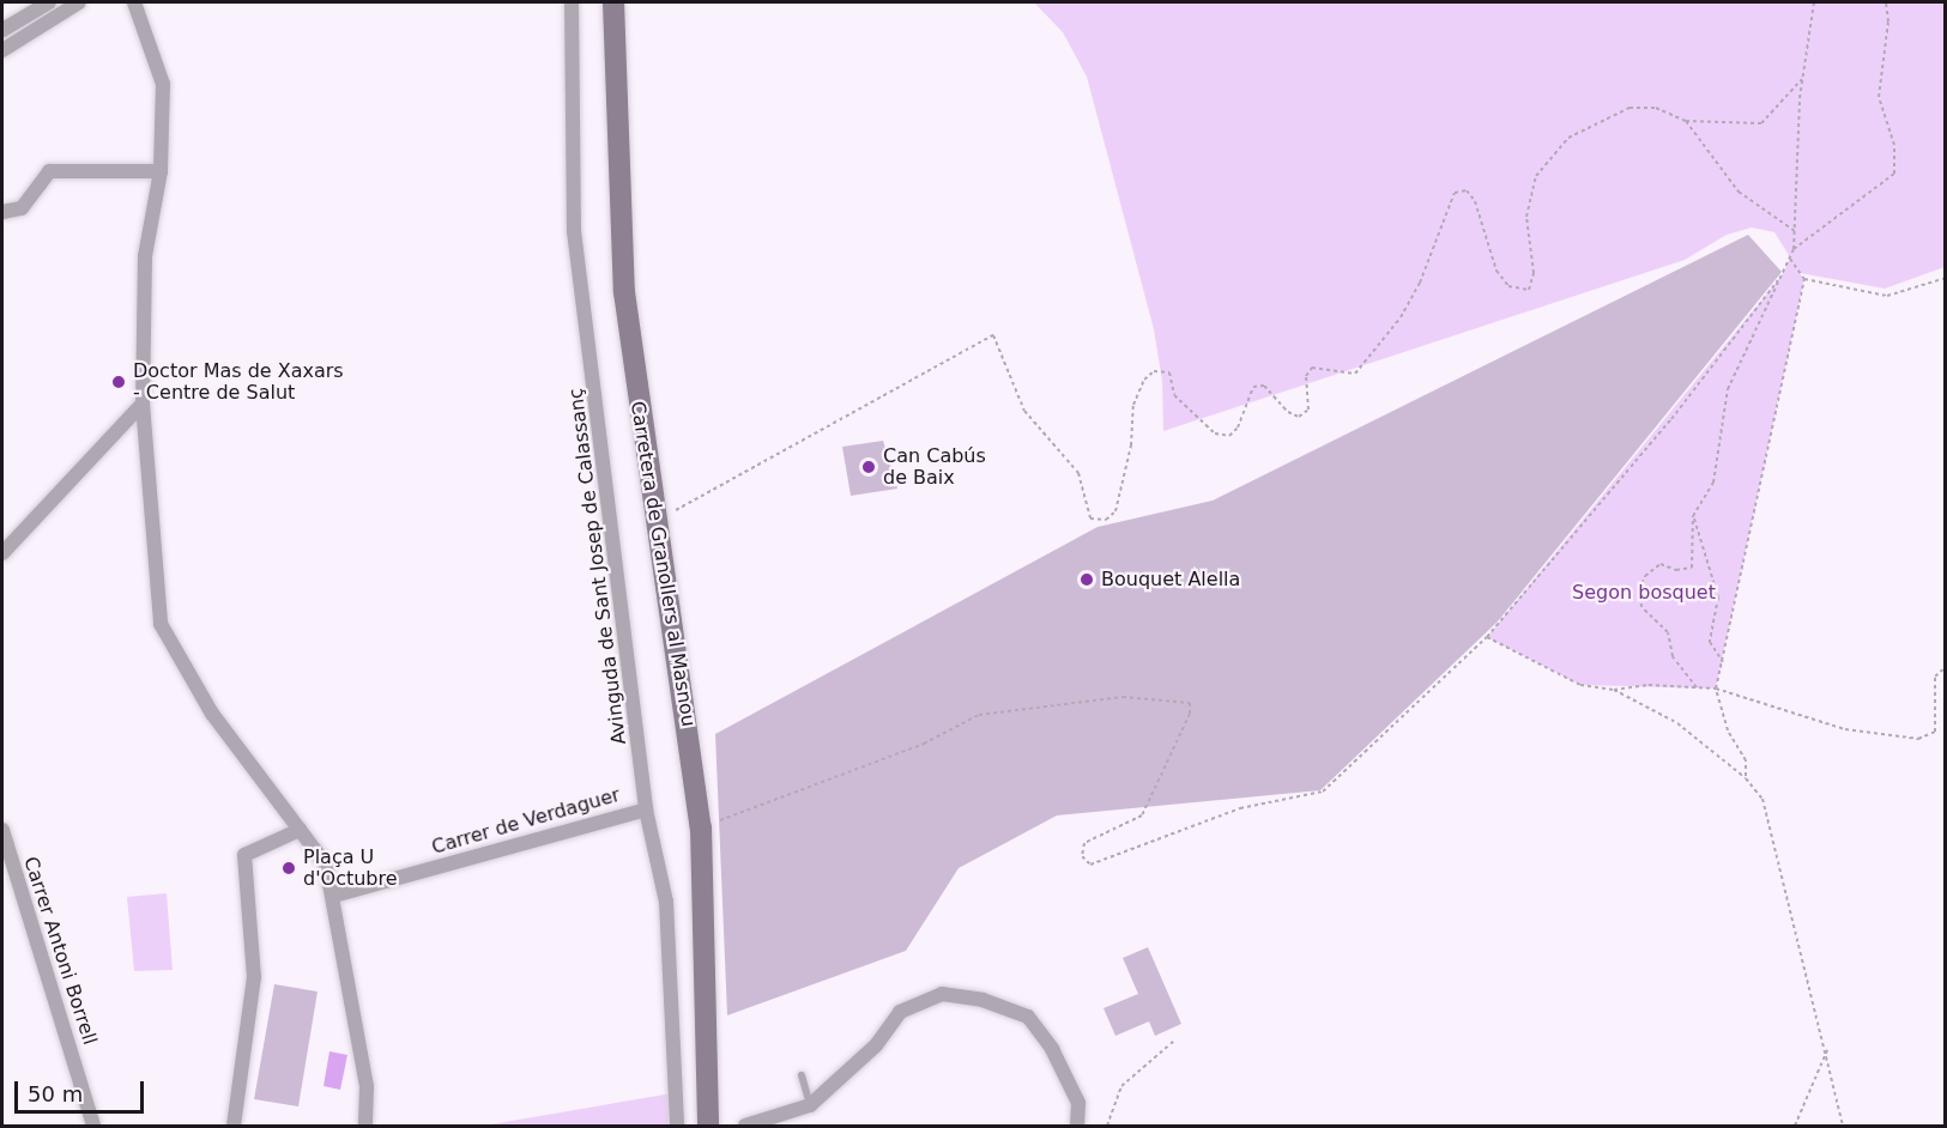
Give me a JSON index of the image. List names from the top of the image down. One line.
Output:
{"streets":{"main road":["Carretera de Granollers al Masnou"],"street":["Avinguda de Sant Josep de Calassanç","Carrer de Verdaguer","Carrer Antoni Borrell"]},"crossings":[["Avinguda de Sant Josep de Calassanç","Carrer de Verdaguer"]],"parks":["Segon bosquet"],"places":["Doctor Mas de Xaxars - Centre de Salut","Can Cabús de Baix","Bouquet Alella","Plaça U d'Octubre"],"scale_bar":"50 m"}
